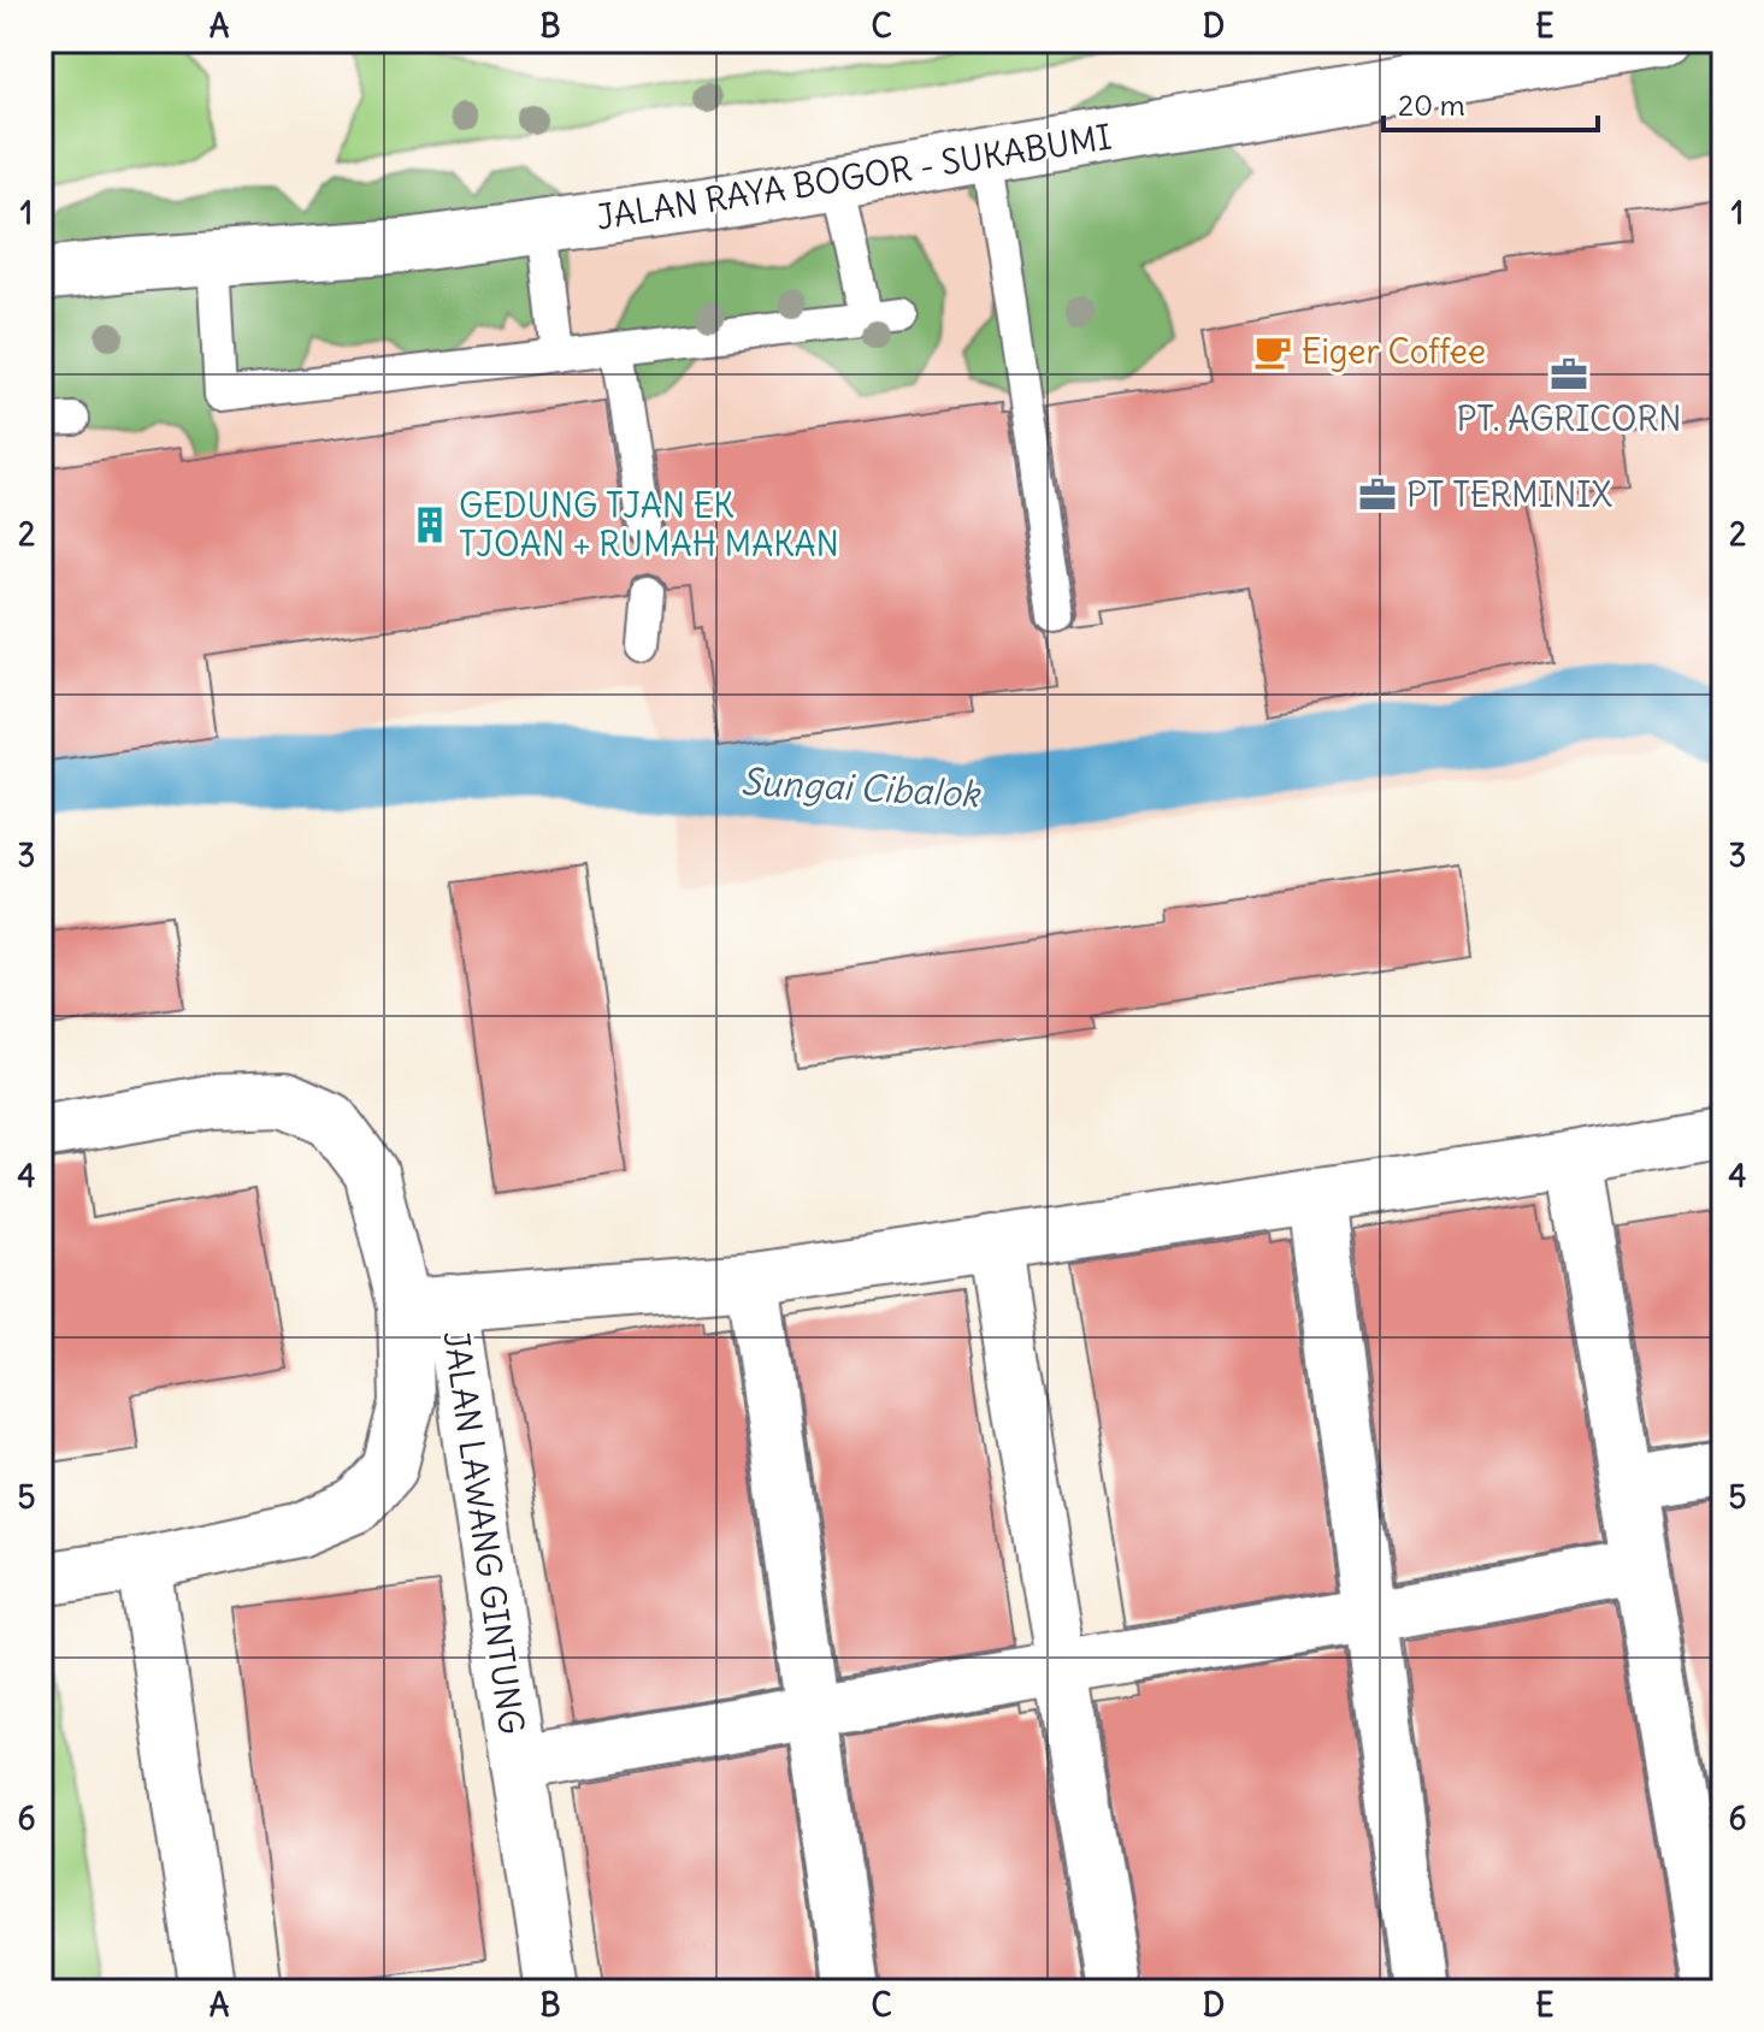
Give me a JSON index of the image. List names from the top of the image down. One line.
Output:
{"streets":{"main road":["JALAN RAYA BOGOR - SUKABUMI","JALAN LAWANG GINTUNG"]},"water":["Sungai Cibalok"],"places":{"cafe":["Eiger Coffee"],"office":["PT. AGRICORN","PT TERMINIX"],"building":["GEDUNG TJAN EK TJOAN + RUMAH MAKAN"]},"scale_bar":"20 m","grid":{"columns":["A","B","C","D","E"],"rows":["1","2","3","4","5","6"]}}
